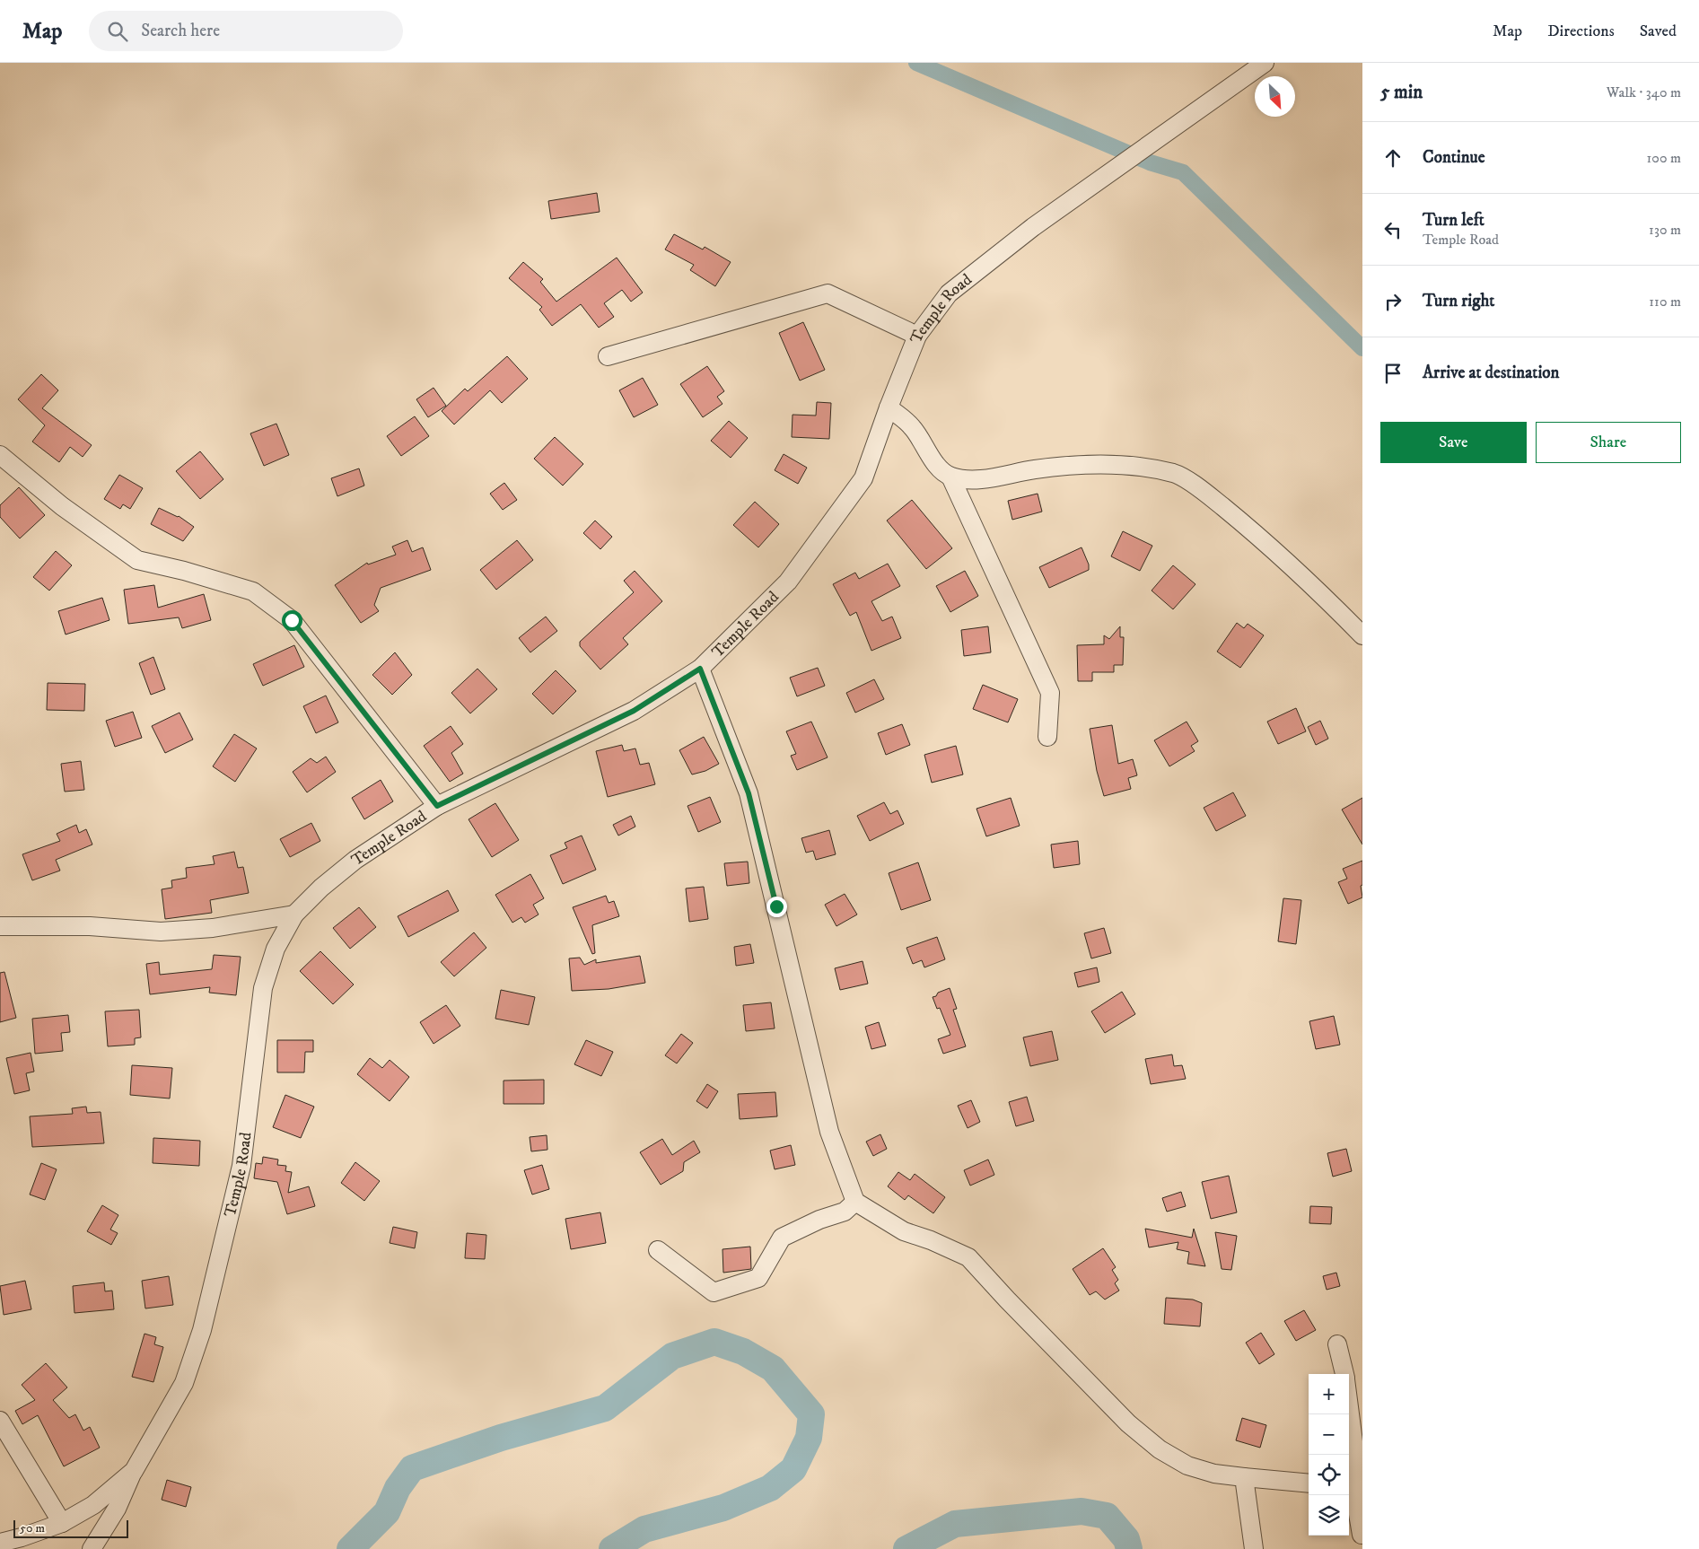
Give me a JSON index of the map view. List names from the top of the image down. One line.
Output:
{"streets":{"street":["Temple Road"]},"scale_bar":"50 m","north":"bottom right","page":{"header":"Map","search":"Search here","nav":["Map","Directions","Saved"],"heading":["5 min","Walk · 340 m"],"list":[["Continue","100 m"],["Turn left","Temple Road","130 m"],["Turn right","110 m"],"Arrive at destination"],"buttons":["Save","Share"],"map_buttons":["+","−"],"scale":"50 m"}}
